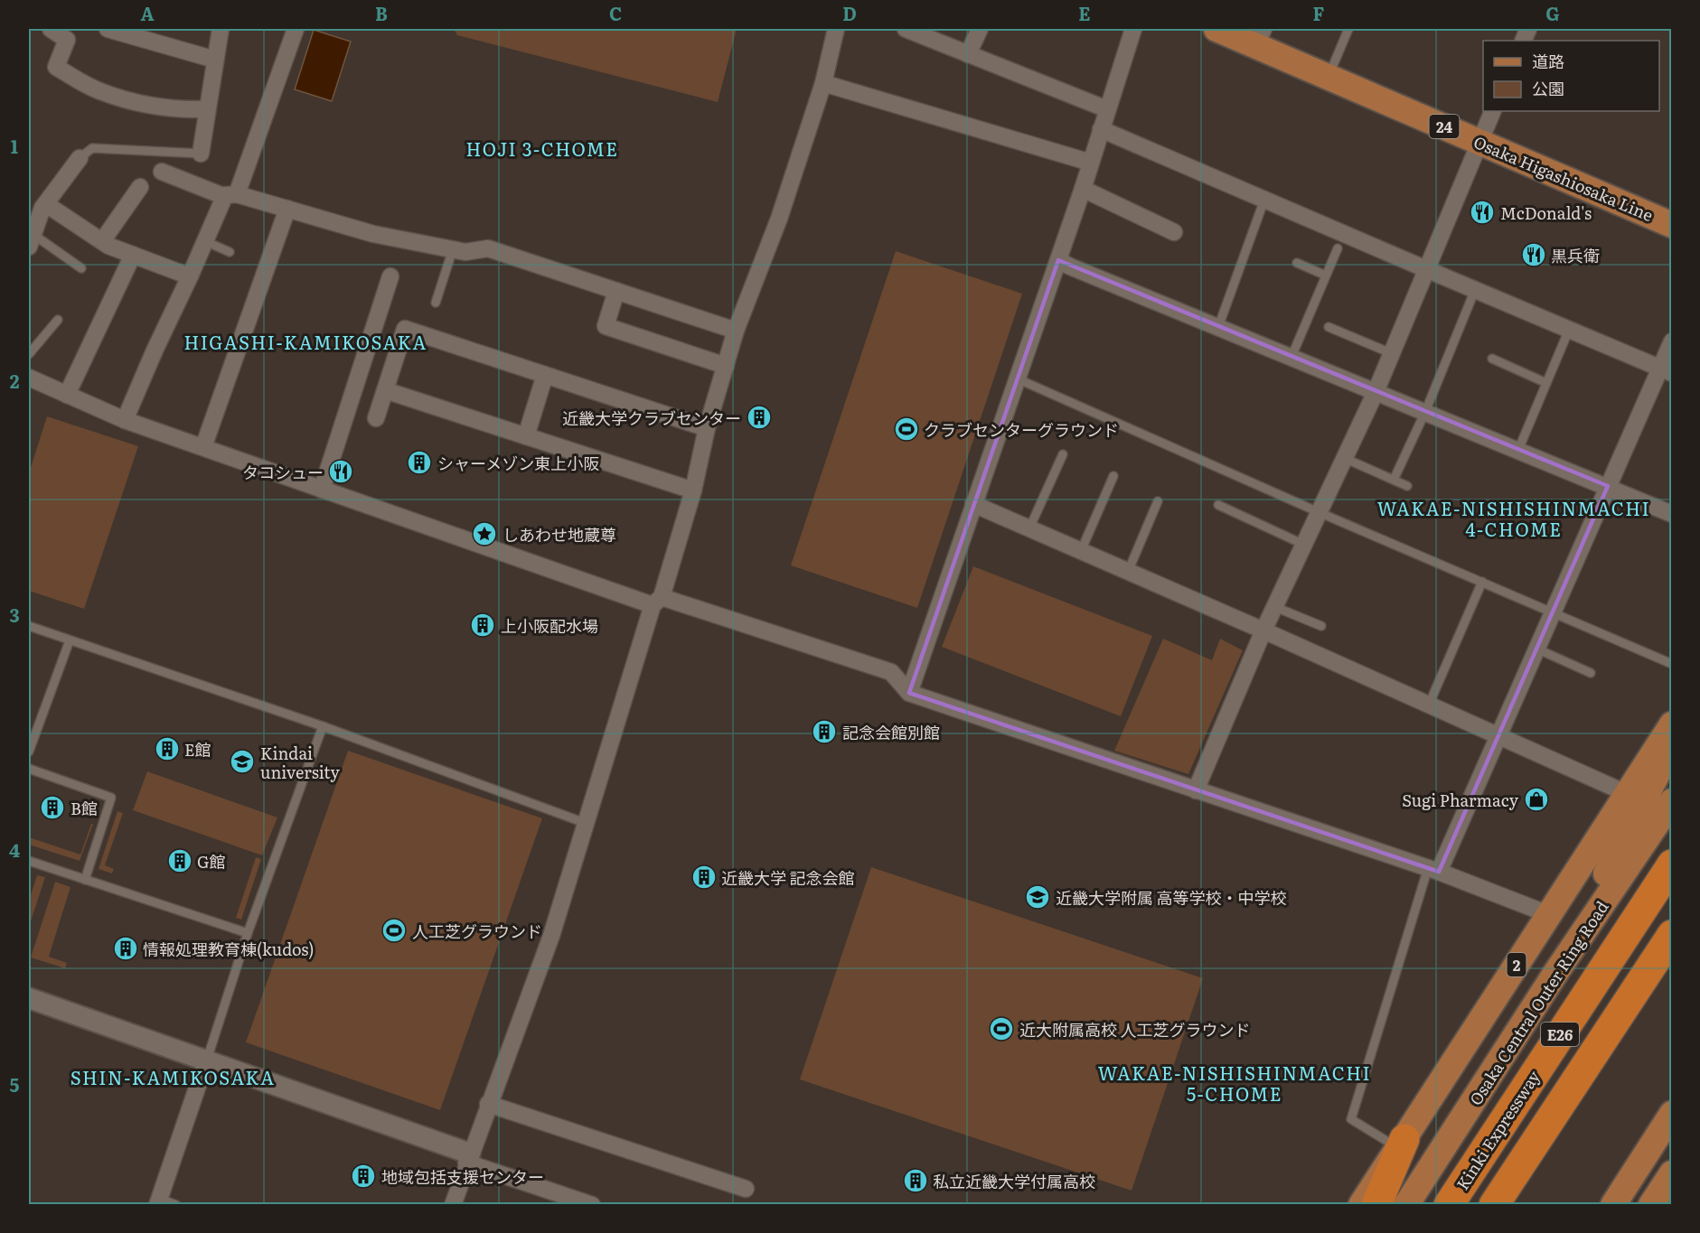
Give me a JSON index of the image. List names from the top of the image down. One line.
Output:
{"streets":{"highway":["E26","Kinki Expressway"],"main road":["24","Osaka Higashiosaka Line","2","Osaka Central Outer Ring Road"]},"districts":["HOJI 3-CHOME","HIGASHI-KAMIKOSAKA","WAKAE-NISHISHINMACHI 4-CHOME","WAKAE-NISHISHINMACHI 5-CHOME","SHIN-KAMIKOSAKA"],"places":{"restaurant":["McDonald's","黒兵衛","タコシュー"],"building":["近畿大学クラブセンター","シャーメゾン東上小阪","上小阪配水場","記念会館別館","E館","B館","G館","近畿大学 記念会館","情報処理教育棟(kudos)","地域包括支援センター","私立近畿大学付属高校"],"sports":["クラブセンターグラウンド","人工芝グラウンド","近大附属高校 人工芝グラウンド"],"place":["しあわせ地蔵尊"],"school or university":["Kindai university","近畿大学附属 高等学校・中学校"],"shop":["Sugi Pharmacy"]},"legend":["道路","公園"],"grid":{"columns":["A","B","C","D","E","F","G"],"rows":["1","2","3","4","5"]}}
